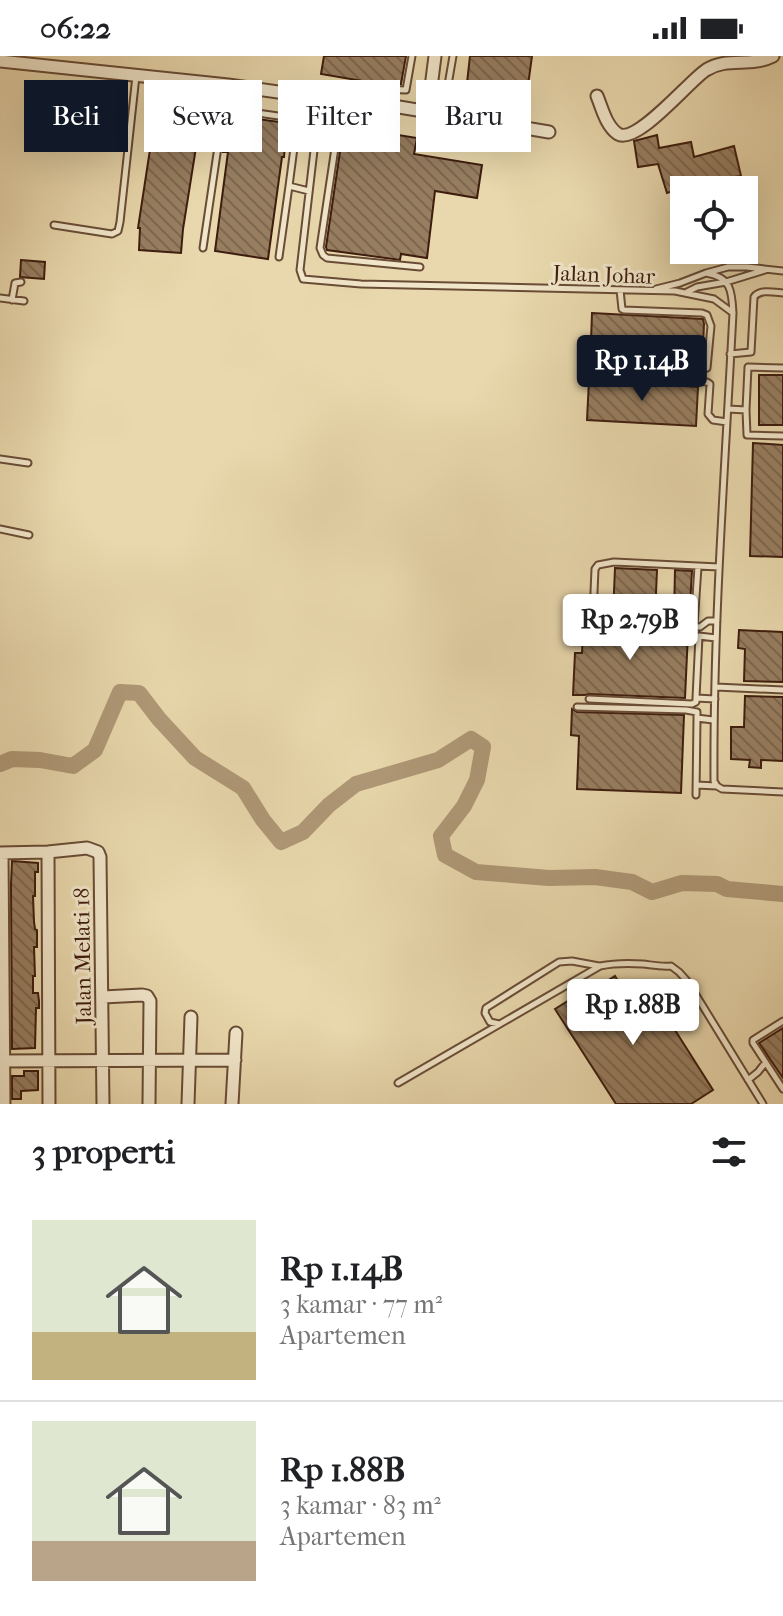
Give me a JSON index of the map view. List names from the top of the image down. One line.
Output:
{"streets":{"street":["Jalan Melati 18"],"lane":["Jalan Johar"]},"page":{"status":"06:22","chip":["Beli","Sewa","Filter","Baru"],"price":["Rp 1.14B","Rp 2.79B","Rp 1.88B"],"heading":"3 properti","list":[{"name":"Rp 1.14B","note":"3 kamar · 77 m² · Apartemen"},{"name":"Rp 1.88B","note":"3 kamar · 83 m² · Apartemen"}]}}
